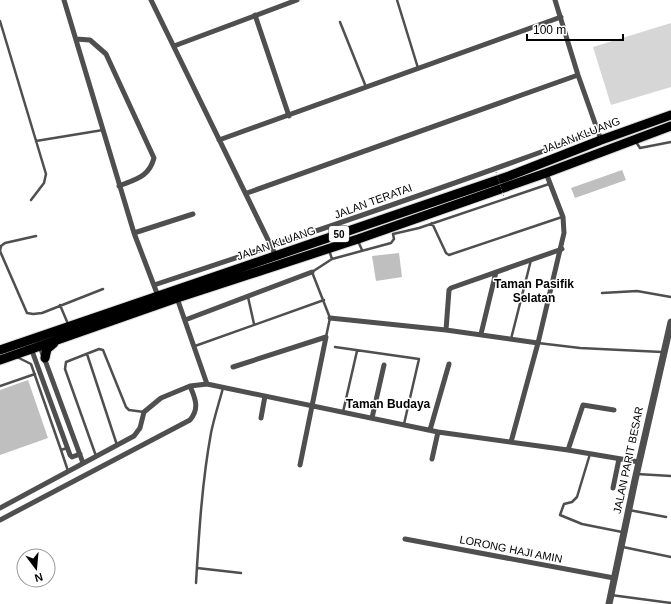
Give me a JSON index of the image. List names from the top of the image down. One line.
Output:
{"streets":{"highway":["JALAN KLUANG","50"],"street":["JALAN TERATAI","JALAN PARIT BESAR","LORONG HAJI AMIN"]},"crossings":[["JALAN KLUANG","JALAN TERATAI"],["JALAN PARIT BESAR","LORONG HAJI AMIN"]],"districts":["Taman Pasifik Selatan","Taman Budaya"],"scale_bar":"100 m","north":"bottom"}
